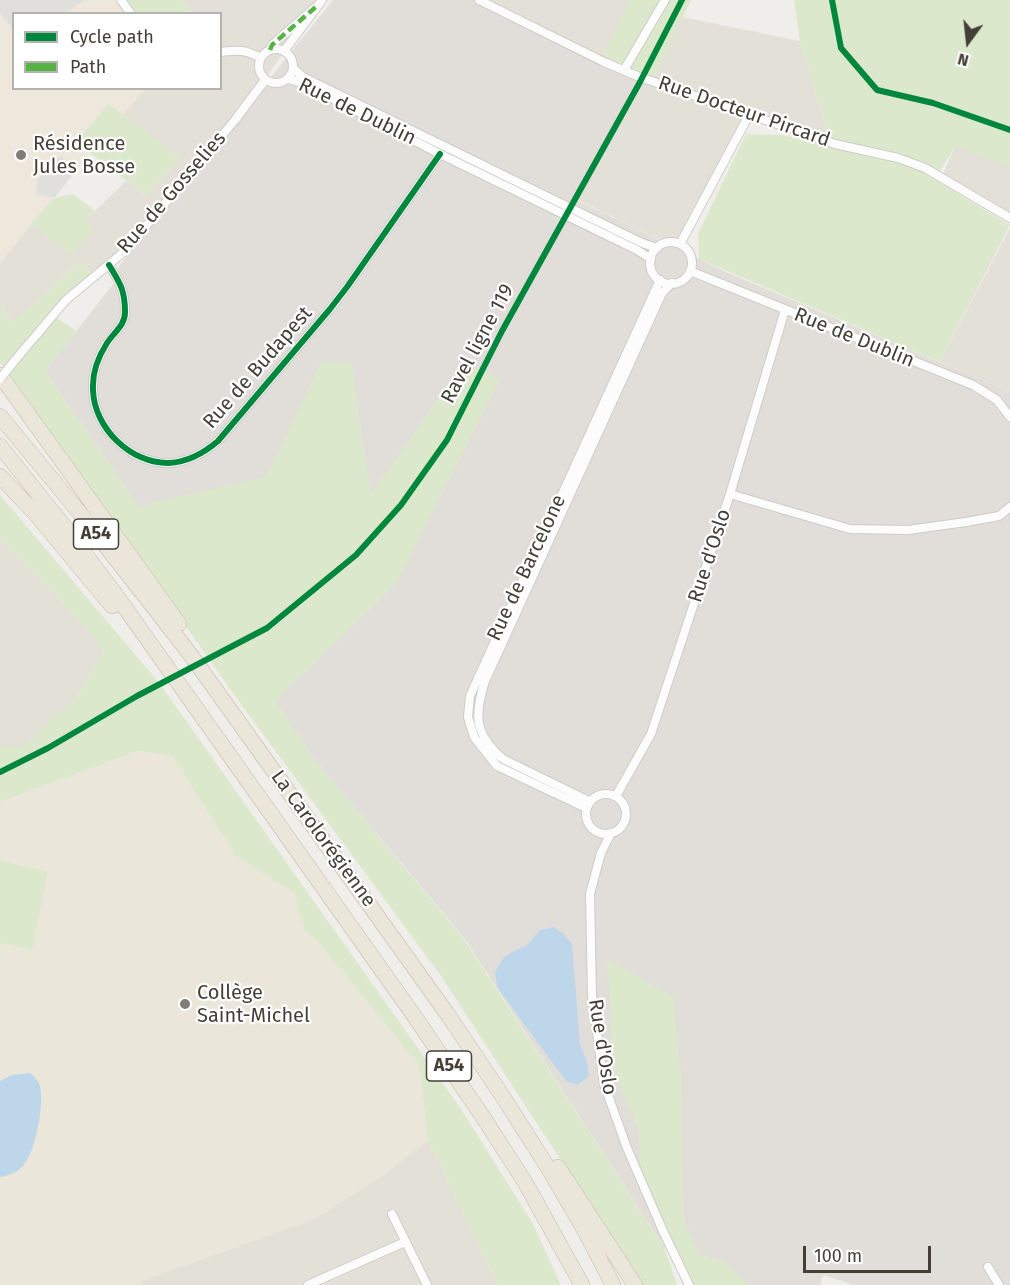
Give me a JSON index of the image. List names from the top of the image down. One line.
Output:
{"streets":{"highway":["A54","La Carolorégienne"],"street":["Rue de Dublin","Rue Docteur Pircard","Rue de Gosselies","Rue de Budapest","Rue d'Oslo","Rue de Barcelone"],"cycle path":["Ravel ligne 119"]},"crossings":[["Rue de Dublin","Rue de Gosselies"],["Rue de Dublin","Rue de Budapest"],["Rue de Dublin","Rue d'Oslo"],["Rue de Dublin","Rue de Barcelone"],["Rue de Gosselies","Rue de Budapest"],["Rue d'Oslo","Rue de Barcelone"]],"places":["Résidence Jules Bosse","Collège Saint-Michel"],"legend":["Cycle path","Path"],"scale_bar":"100 m","north":"bottom"}
